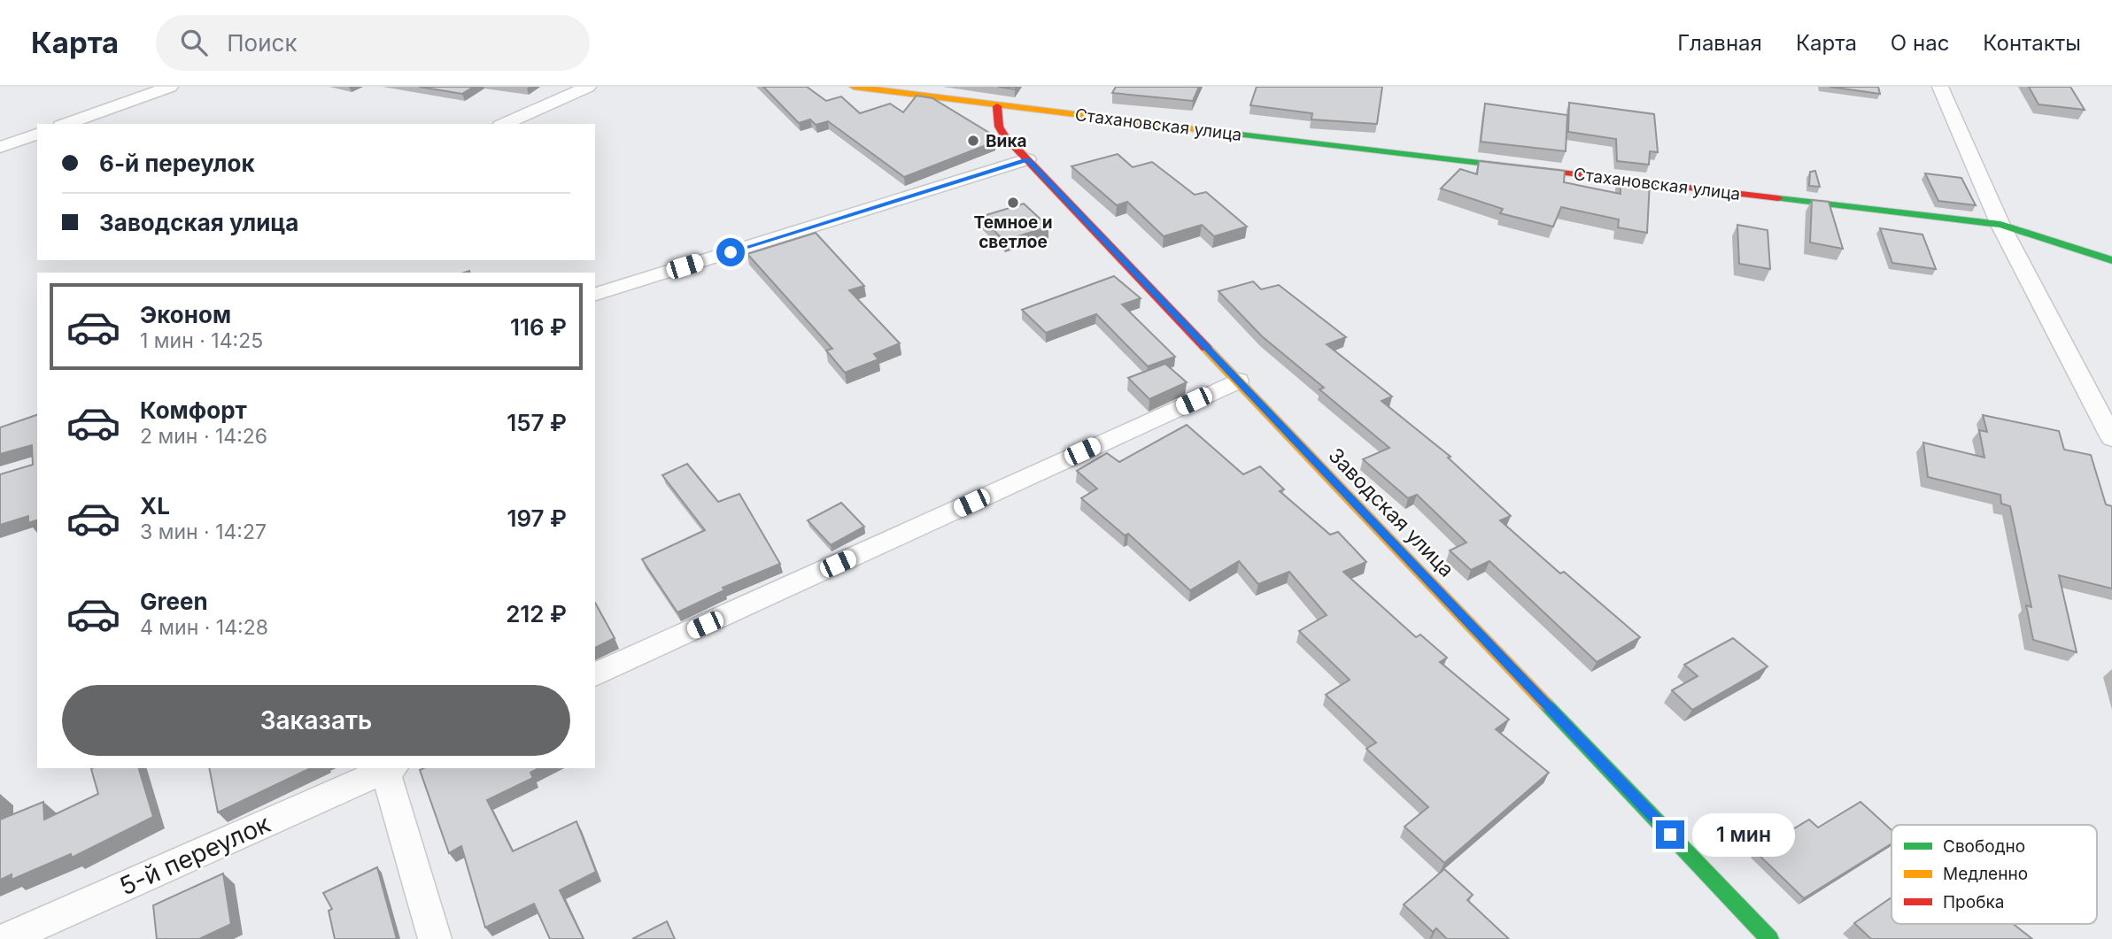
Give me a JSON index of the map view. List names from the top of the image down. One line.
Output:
{"streets":{"street":["Стахановская улица","Заводская улица","5-й переулок"]},"crossings":[["Стахановская улица","Заводская улица"]],"places":["Вика","Темное и светлое"],"legend":["Свободно","Медленно","Пробка"],"page":{"header":"Карта","search":"Поиск","nav":["Главная","Карта","О нас","Контакты"],"banner":["6-й переулок","Заводская улица"],"list":[{"name":"Эконом","note":"1 мин · 14:25","value":"116 ₽"},{"name":"Комфорт","note":"2 мин · 14:26","value":"157 ₽"},{"name":"XL","note":"3 мин · 14:27","value":"197 ₽"},{"name":"Green","note":"4 мин · 14:28","value":"212 ₽"}],"buttons":"Заказать","bubble":"1 мин"}}
